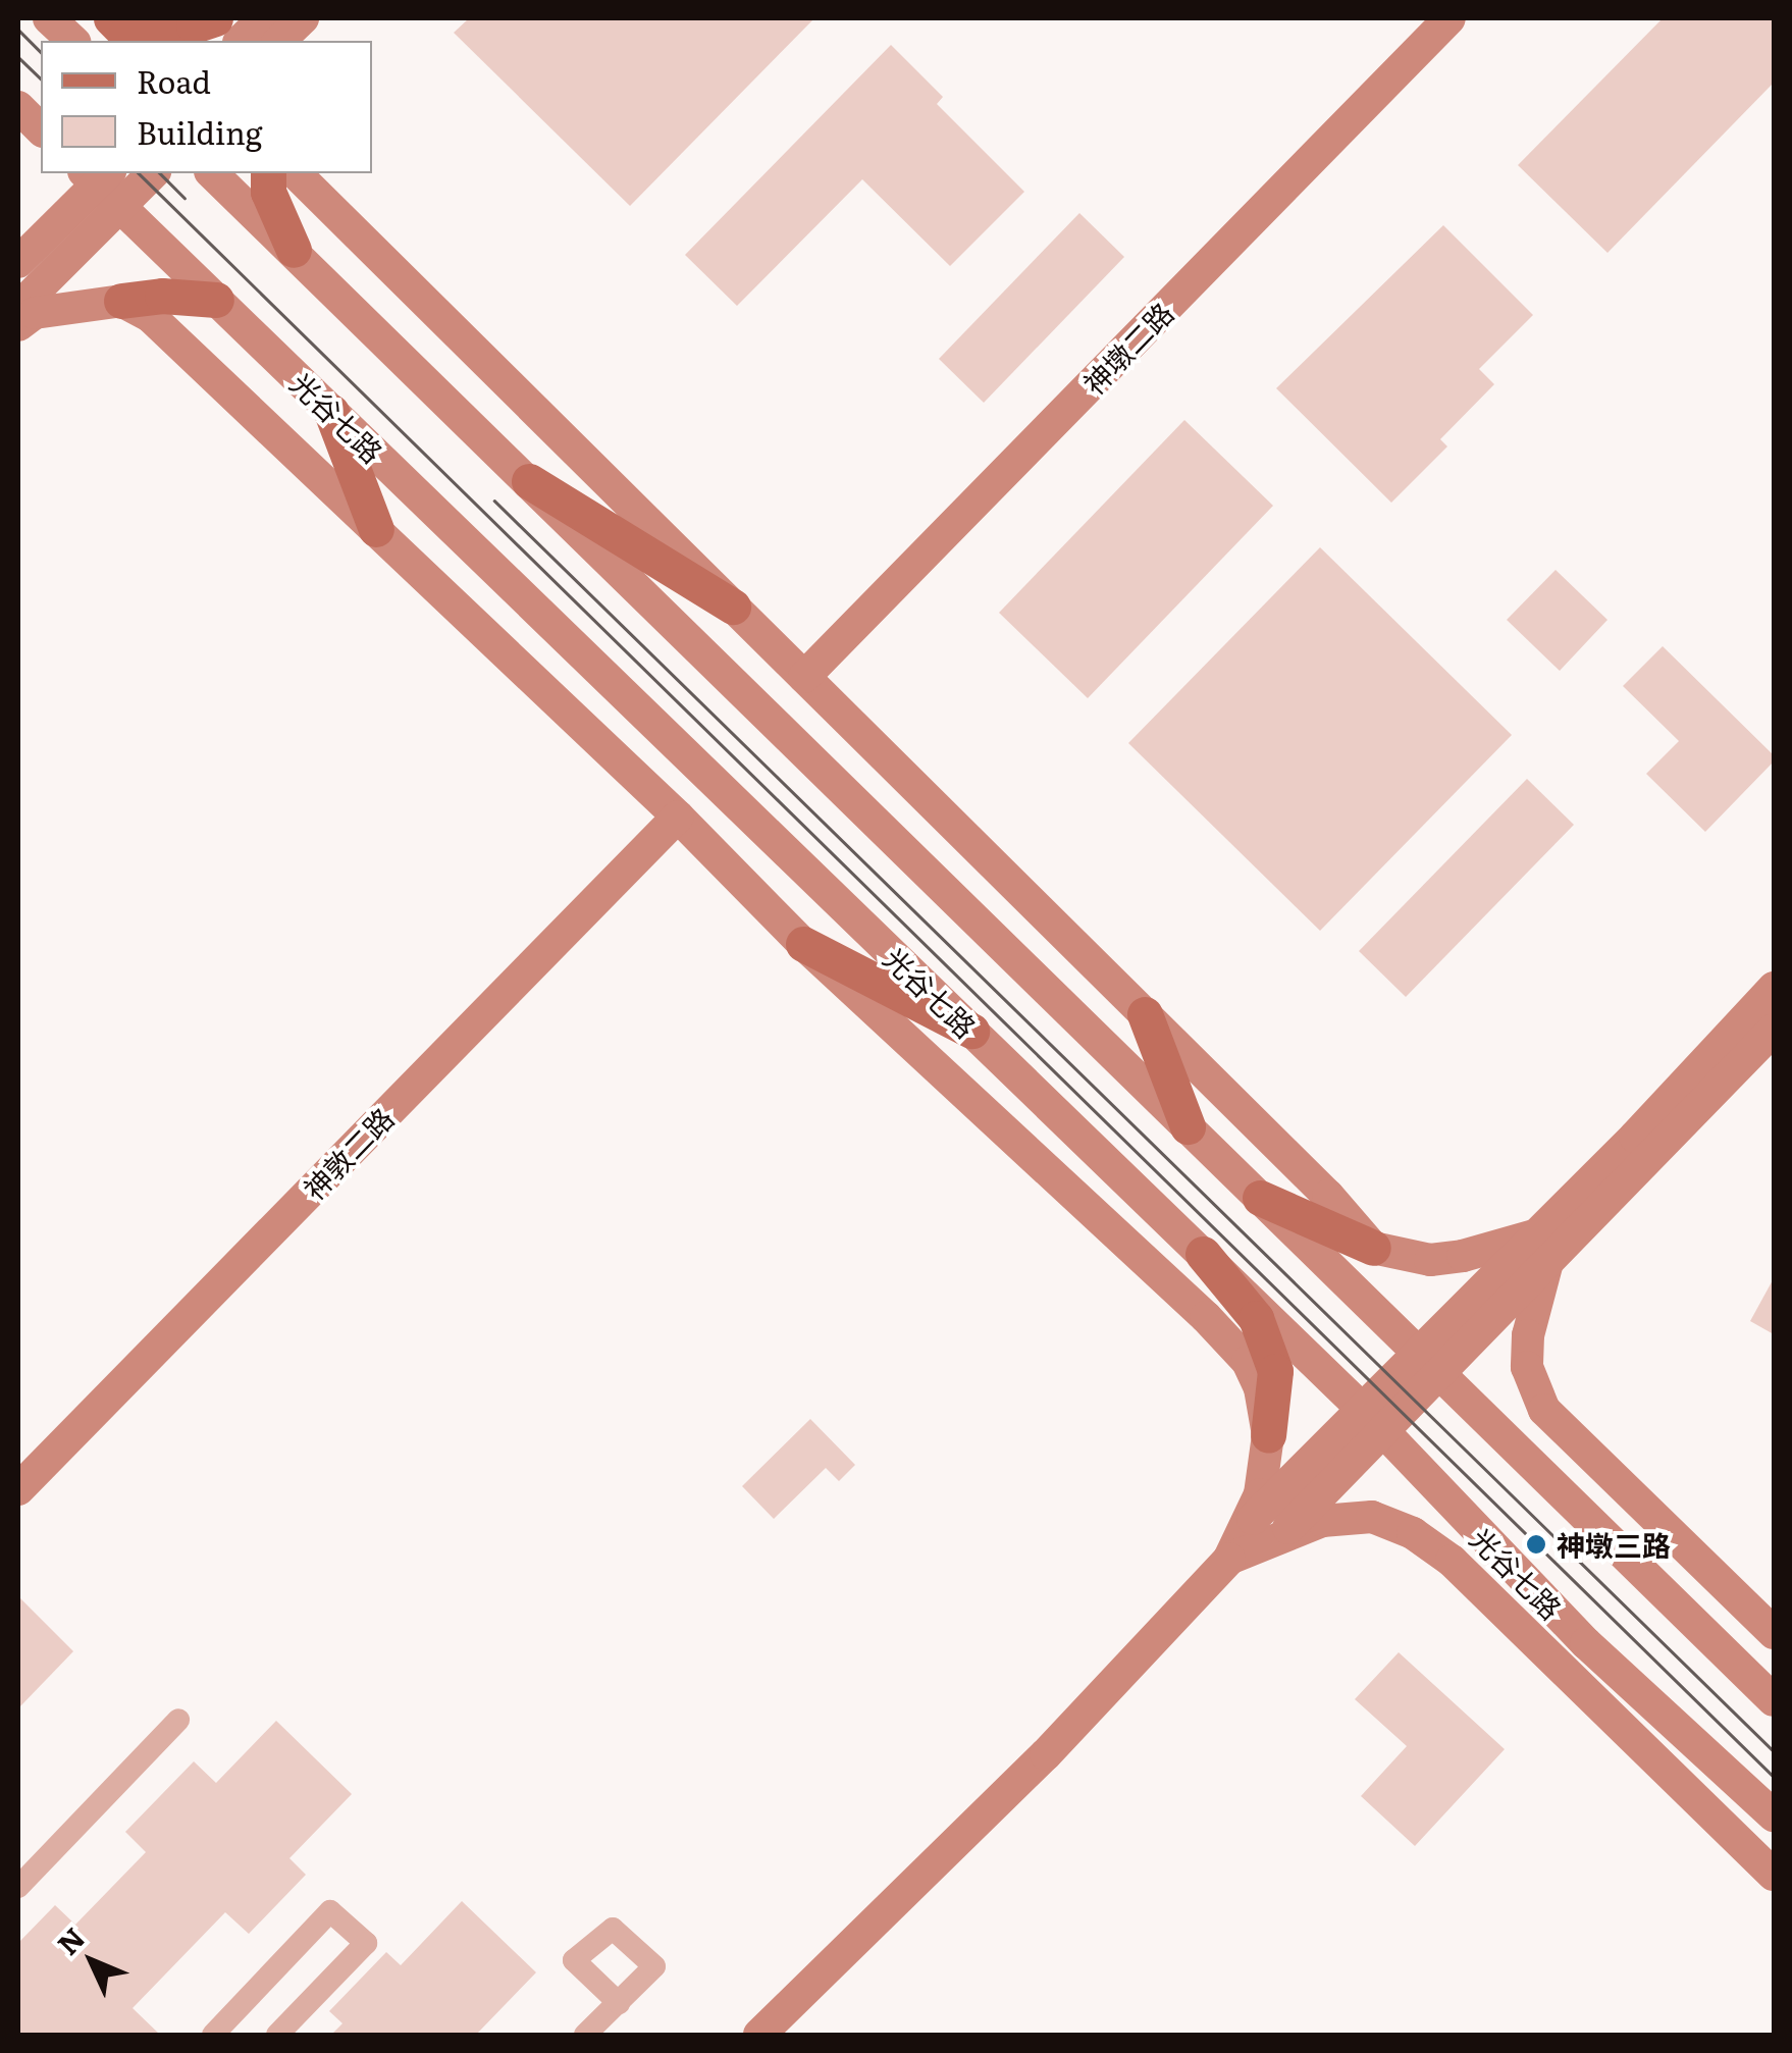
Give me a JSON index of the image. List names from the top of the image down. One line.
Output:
{"streets":{"street":["神墩二路","光谷七路","神敦二路"]},"places":["神墩三路"],"legend":["Road","Building"],"north":"top left"}
